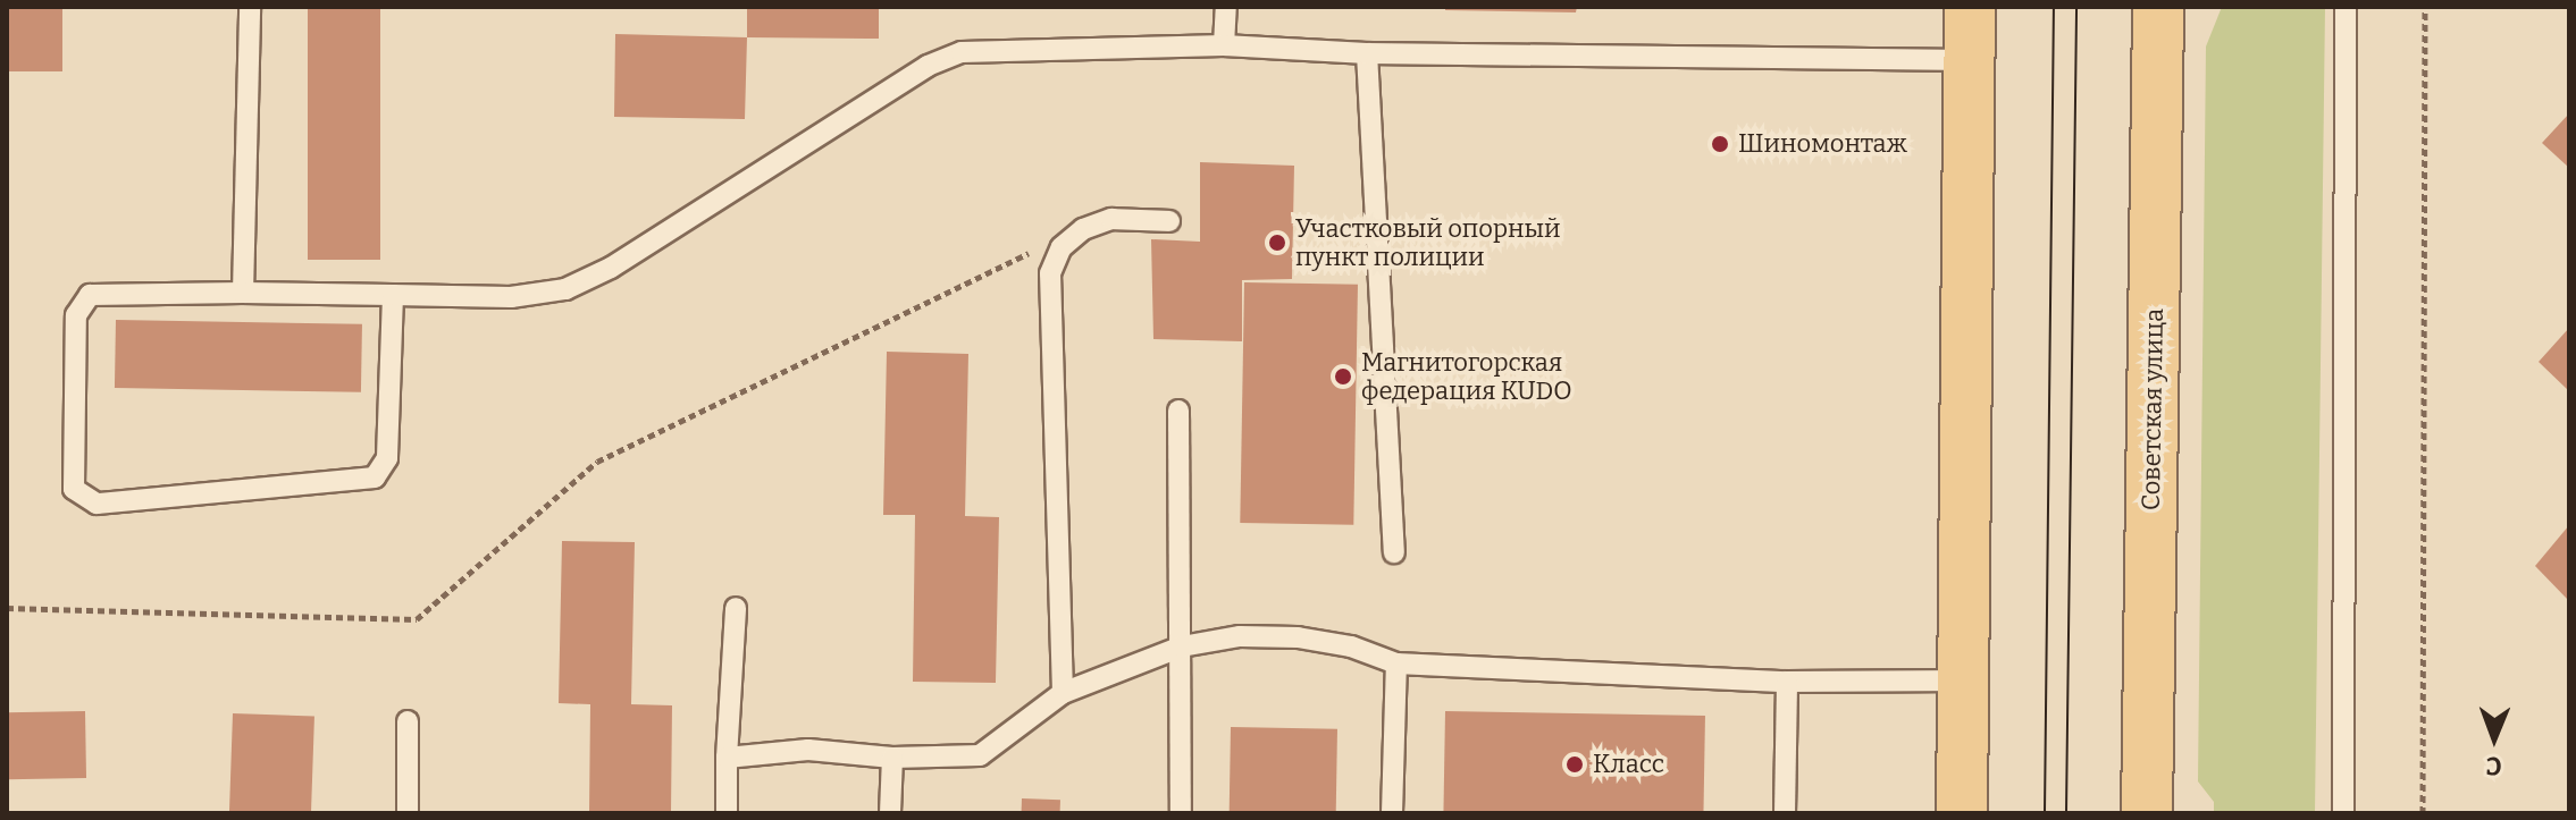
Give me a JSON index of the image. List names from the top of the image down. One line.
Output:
{"streets":{"main road":["Советская улица"]},"places":["Шиномонтаж","Участковый опорный пункт полиции","Магнитогорская федерация KUDO","Класс"],"north":"bottom"}
